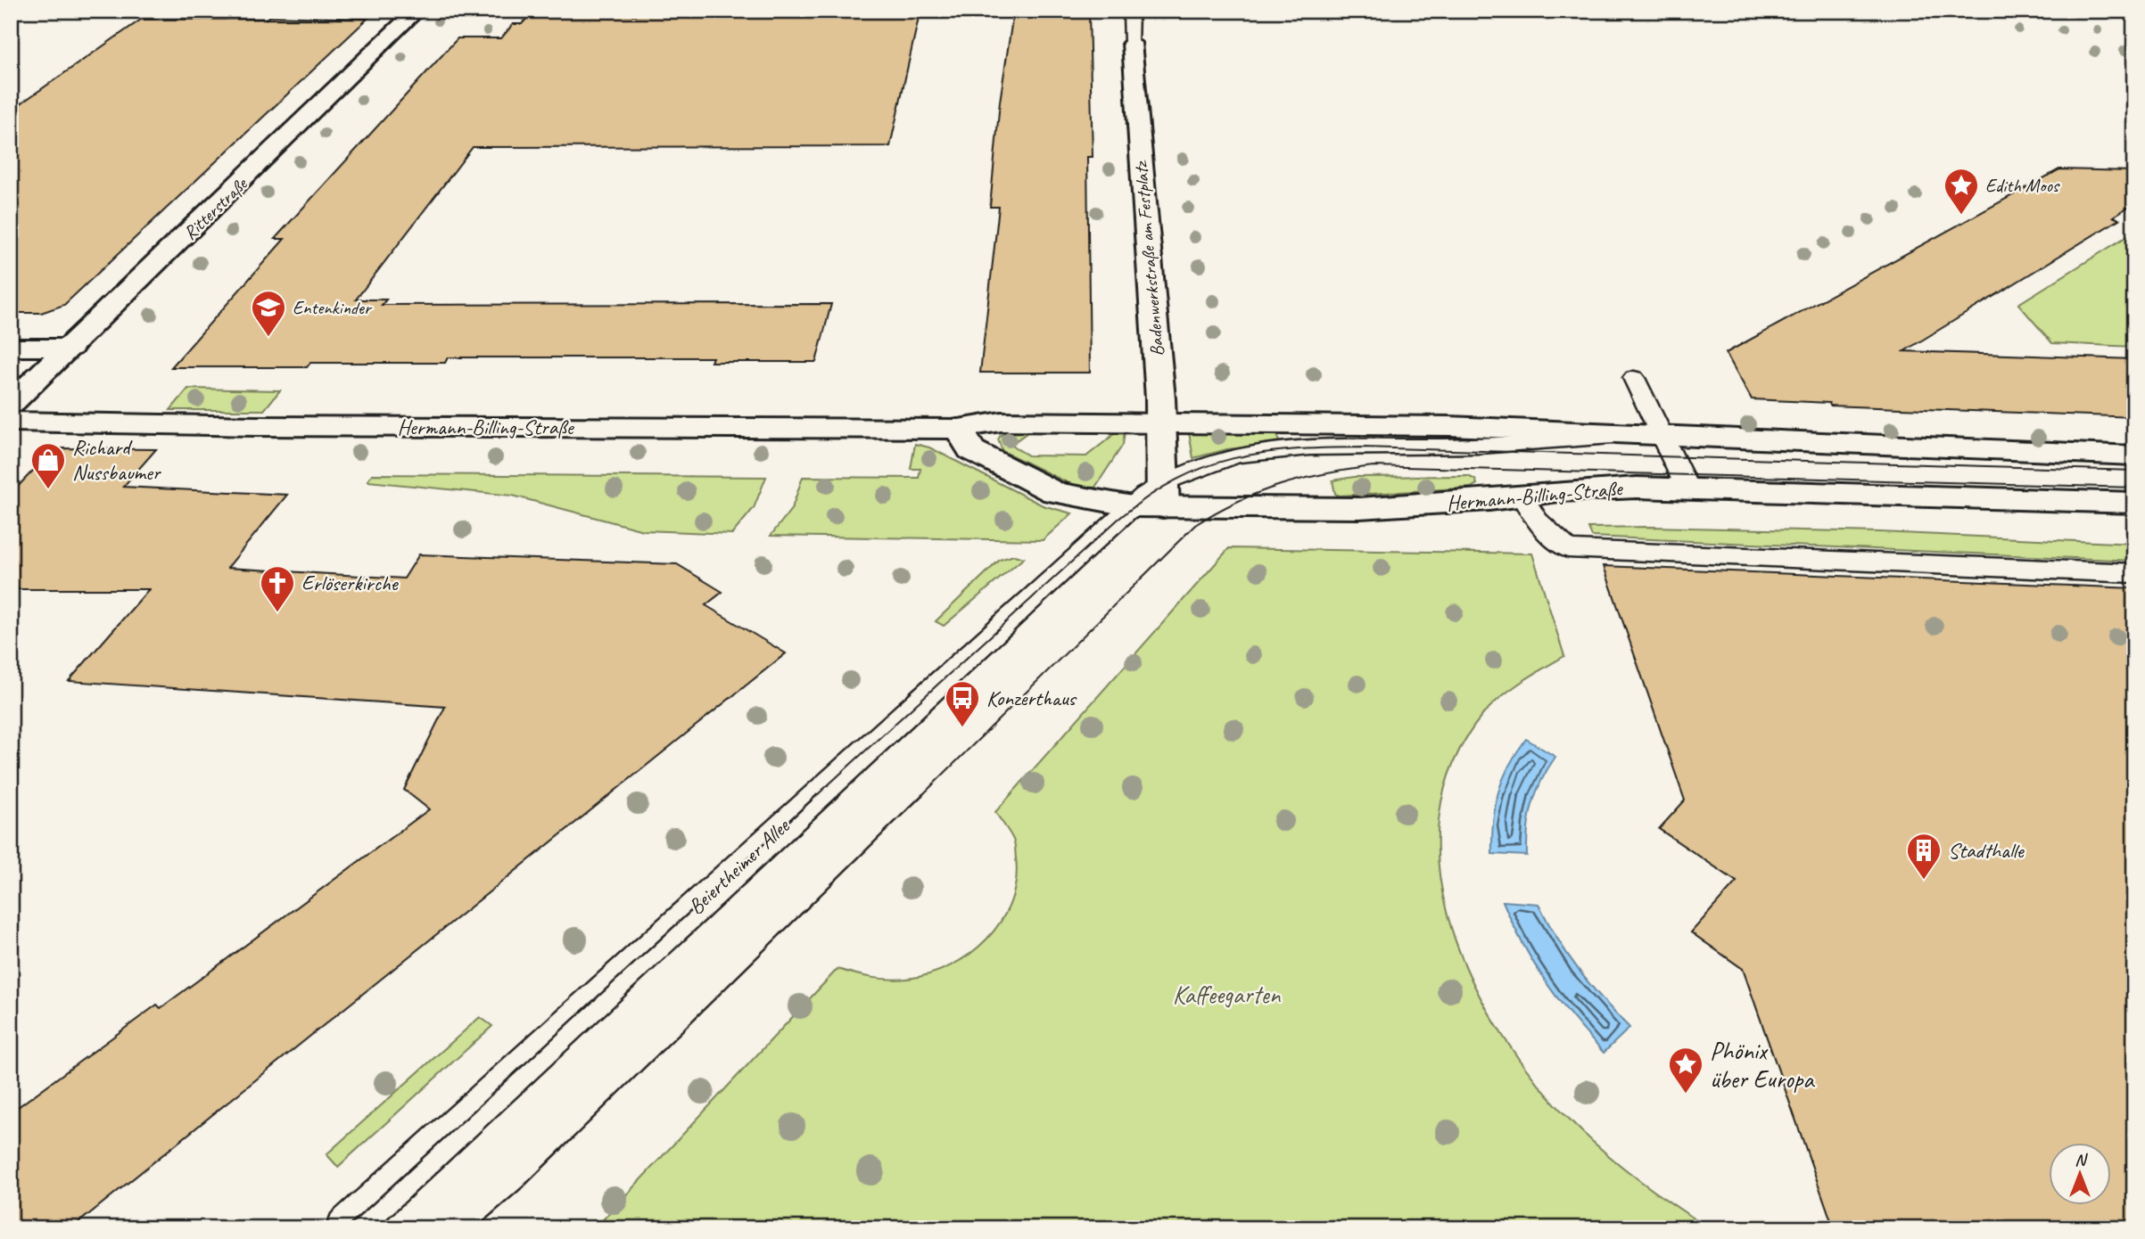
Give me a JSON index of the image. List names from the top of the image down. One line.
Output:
{"streets":{"street":["Ritterstraße","Badenwerkstraße am Festplatz","Hermann-Billing-Straße"],"lane":["Beiertheimer Allee"]},"crossings":[["Badenwerkstraße am Festplatz","Hermann-Billing-Straße"],["Hermann-Billing-Straße","Beiertheimer Allee"]],"parks":["Kaffeegarten"],"places":{"place":["Edith Moos","Phönix über Europa"],"school or university":["Entenkinder"],"shop":["Richard Nussbaumer"],"church":["Erlöserkirche"],"bus stop":["Konzerthaus"],"building":["Stadthalle"]},"north":"top"}
